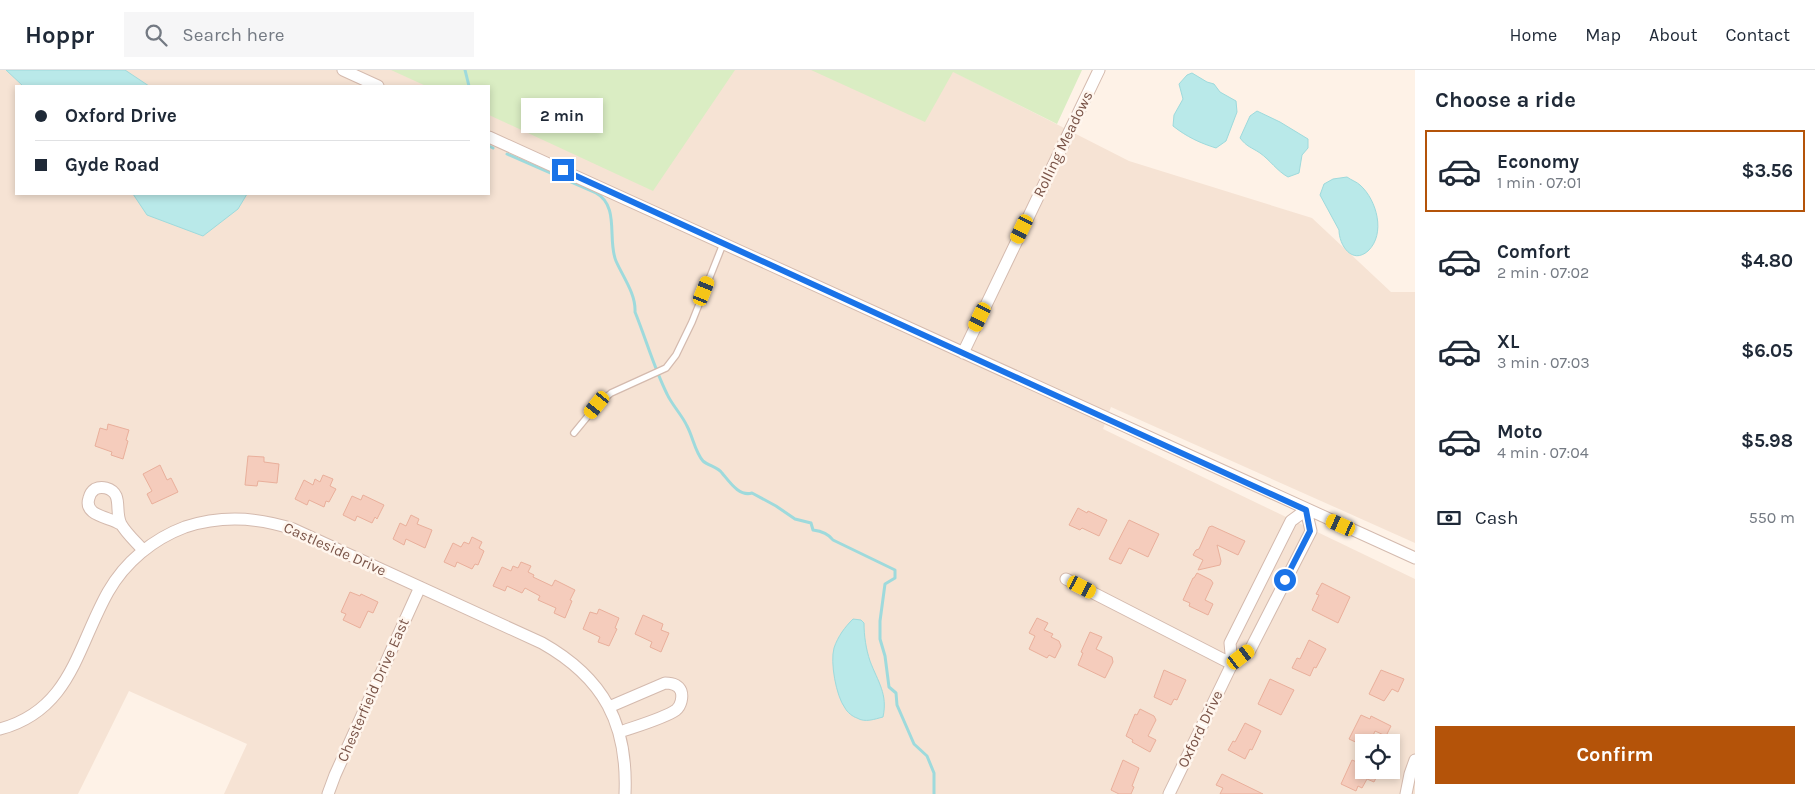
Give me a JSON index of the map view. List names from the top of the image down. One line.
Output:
{"streets":{"street":["Rolling Meadows","Castleside Drive","Chesterfield Drive East","Oxford Drive"]},"crossings":[["Castleside Drive","Chesterfield Drive East"]],"page":{"header":"Hoppr","search":"Search here","nav":["Home","Map","About","Contact"],"heading":"Choose a ride","banner":["Oxford Drive","Gyde Road"],"bubble":"2 min","list":[{"name":"Economy","note":"1 min · 07:01","value":"$3.56"},{"name":"Comfort","note":"2 min · 07:02","value":"$4.80"},{"name":"XL","note":"3 min · 07:03","value":"$6.05"},{"name":"Moto","note":"4 min · 07:04","value":"$5.98"}],"pay":["Cash","550 m"],"buttons":"Confirm"}}
